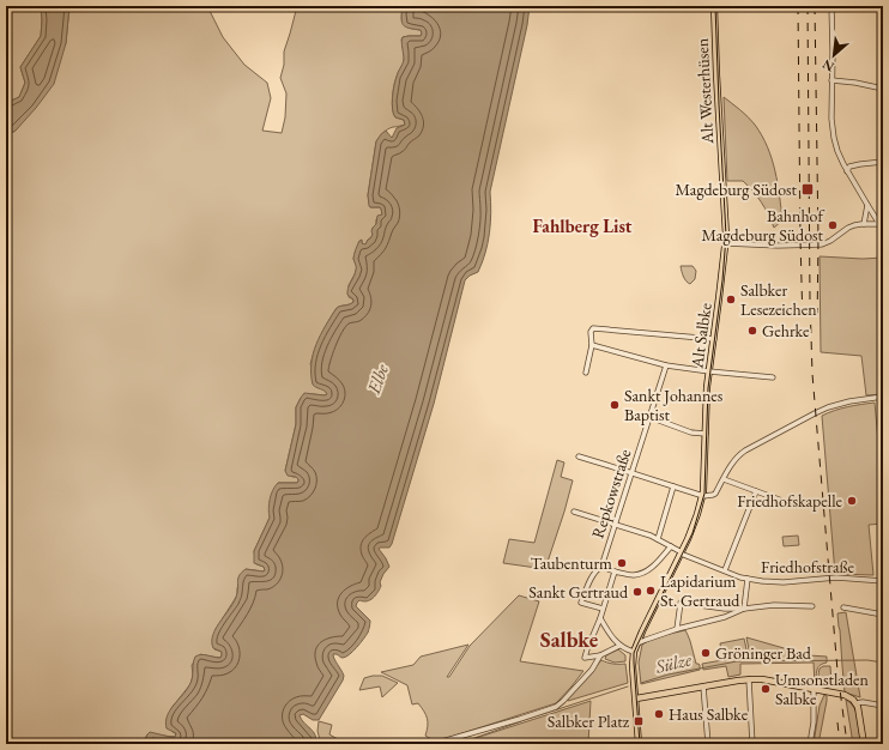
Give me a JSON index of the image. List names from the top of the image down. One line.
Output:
{"streets":{"main road":["Alt Westerhüsen","Alt Salbke"],"street":["Repkowstraße","Friedhofstraße"]},"crossings":[["Alt Westerhüsen","Alt Salbke"],["Alt Salbke","Friedhofstraße"],["Repkowstraße","Friedhofstraße"]],"districts":["Fahlberg List","Salbke"],"water":["Elbe","Sülze"],"places":{"transit":["Magdeburg Südost","Salbker Platz"],"other":["Bahnhof Magdeburg Südost","Salbker Lesezeichen","Gehrke","Sankt Johannes Baptist","Friedhofskapelle","Taubenturm","Lapidarium St. Gertraud","Sankt Gertraud","Gröninger Bad","Umsonstladen Salbke","Haus Salbke"]},"north":"bottom left"}
